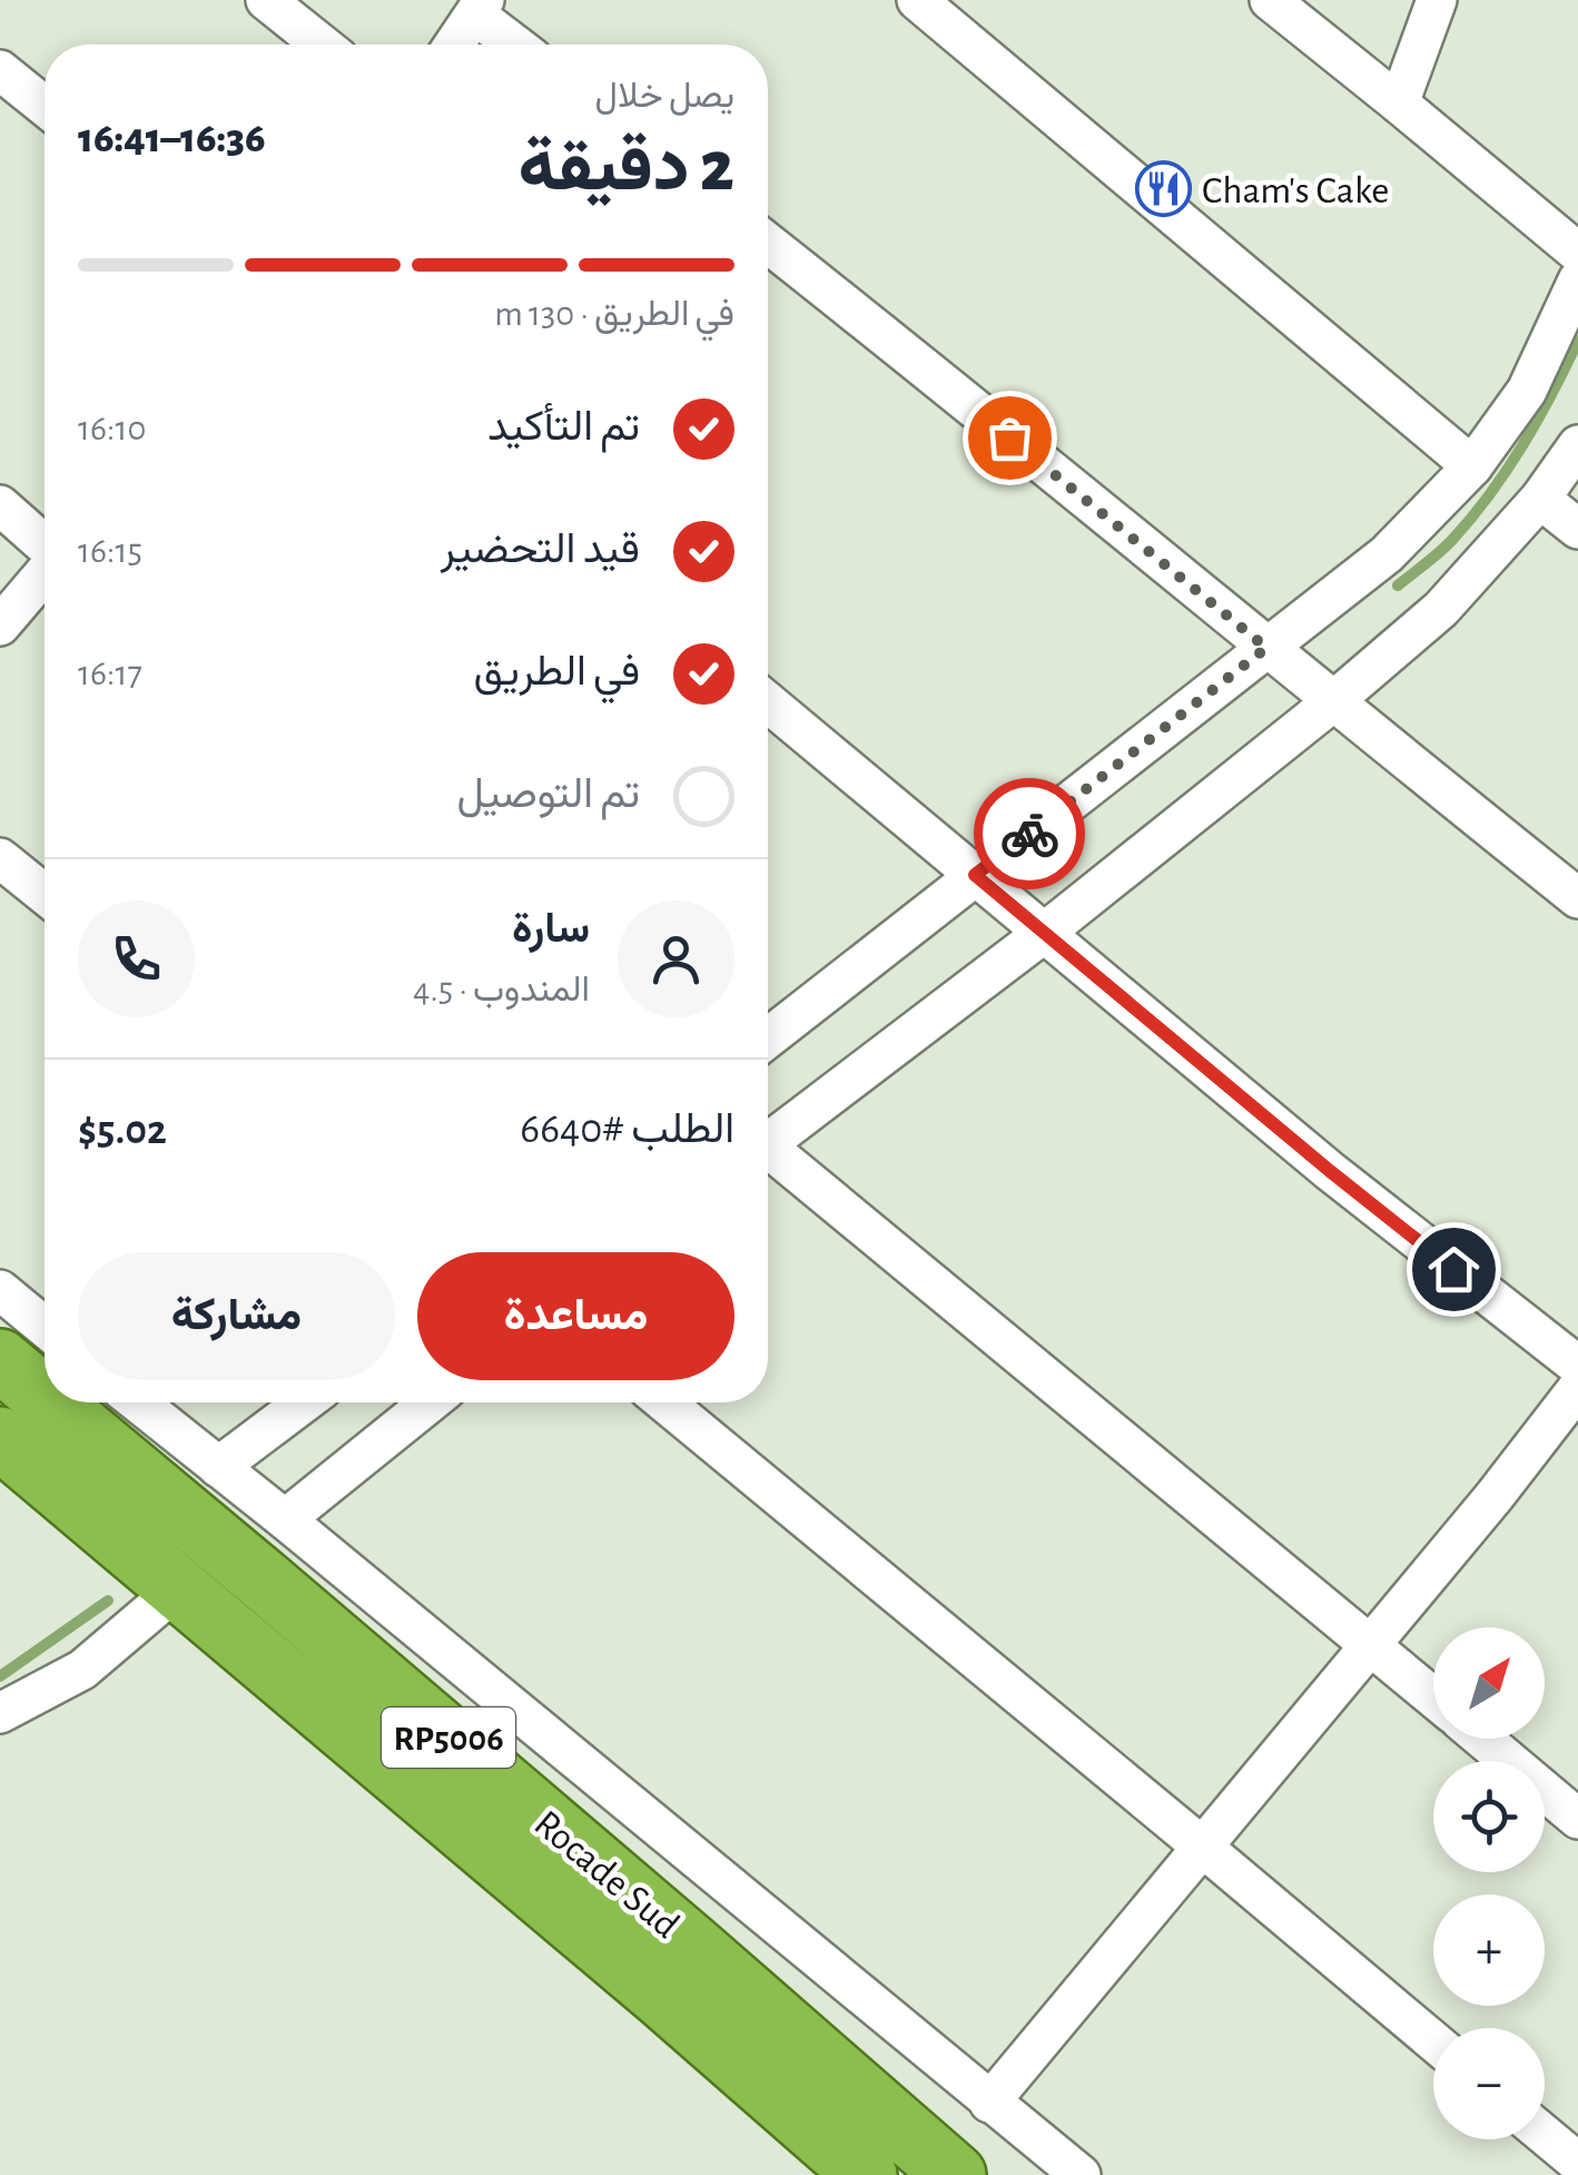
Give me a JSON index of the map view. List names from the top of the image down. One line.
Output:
{"streets":{"highway":["RP5006","Rocade Sud"]},"places":{"restaurant":["Cham's Cake"]},"north":"top right","page":{"heading":["2 دقيقة","يصل خلال","16:36–16:41"],"panel":["سارة","المندوب · 4.5","الطلب #6640","$5.02"],"bar":"في الطريق · 130 m","list":[["تم التأكيد","16:10"],["قيد التحضير","16:15"],["في الطريق","16:17"],"تم التوصيل"],"buttons":["مساعدة","مشاركة"],"map_buttons":["+","−"]}}
